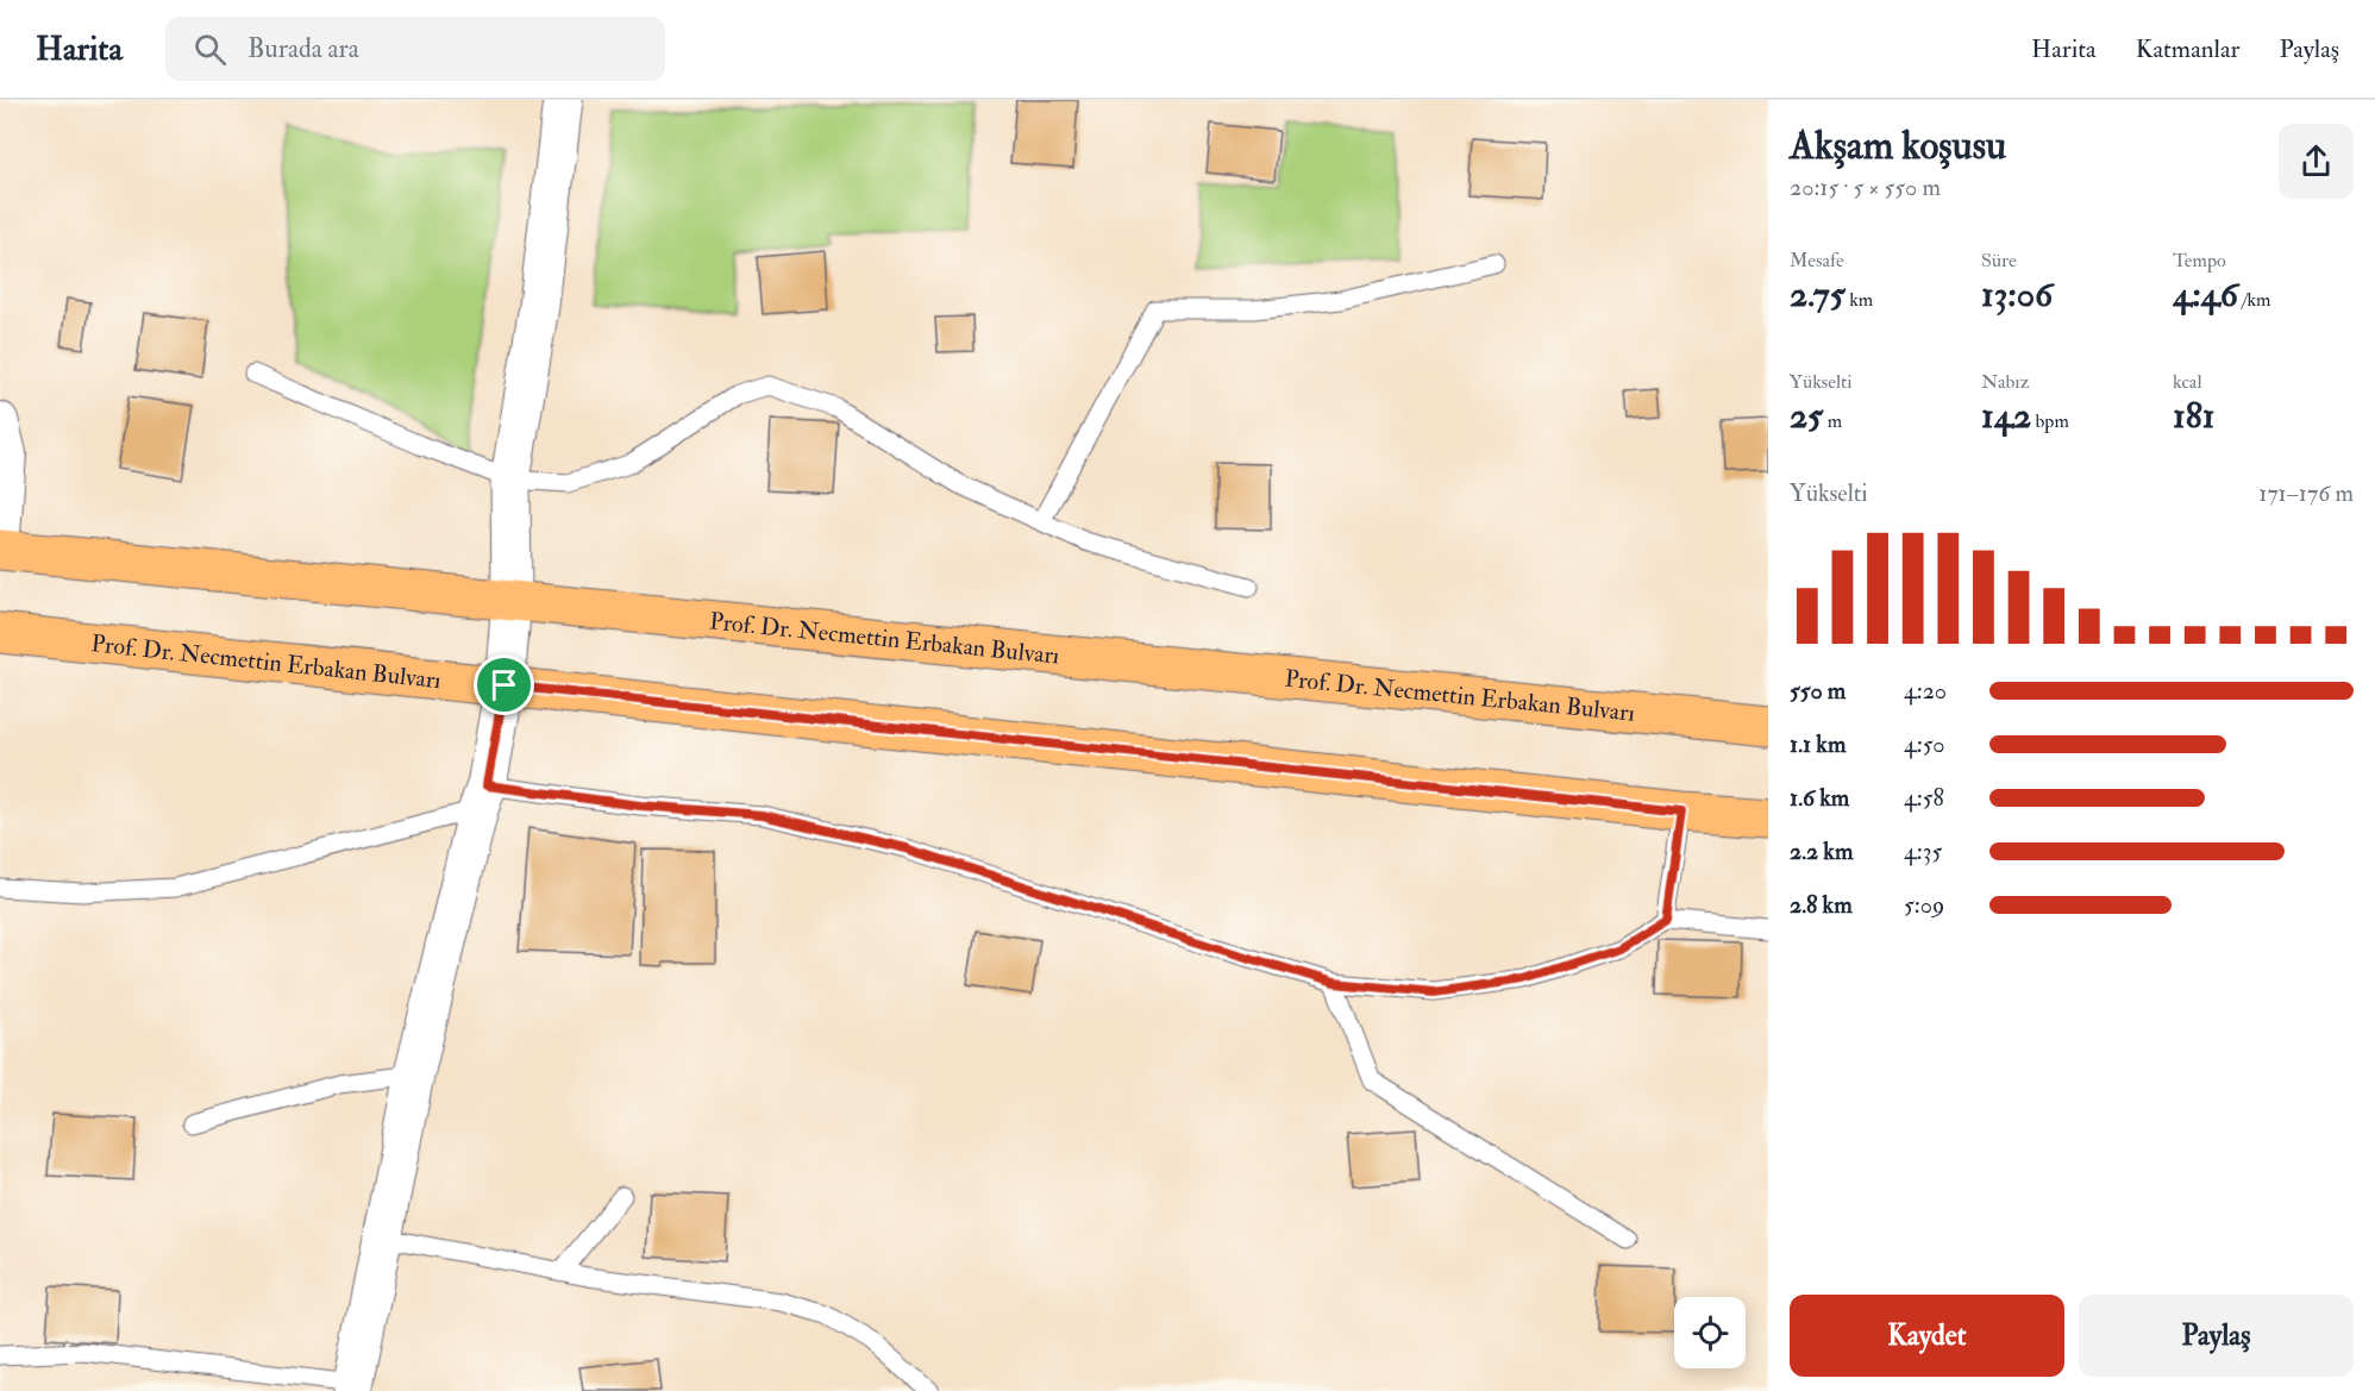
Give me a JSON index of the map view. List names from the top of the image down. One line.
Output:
{"streets":{"main road":["Prof. Dr. Necmettin Erbakan Bulvarı"]},"page":{"header":"Harita","search":"Burada ara","nav":["Harita","Katmanlar","Paylaş"],"heading":["Akşam koşusu","20:15 · 5 × 550 m"],"stats":[["Mesafe","2.75 km"],["Süre","13:06"],["Tempo","4:46 /km"],["Yükselti","25 m"],["Nabız","142 bpm"],["kcal","181"]],"chart":["Yükselti","171–176 m"],"list":[{"name":"550 m","note":"4:20"},{"name":"1.1 km","note":"4:50"},{"name":"1.6 km","note":"4:58"},{"name":"2.2 km","note":"4:35"},{"name":"2.8 km","note":"5:09"}],"buttons":["Kaydet","Paylaş"]}}
